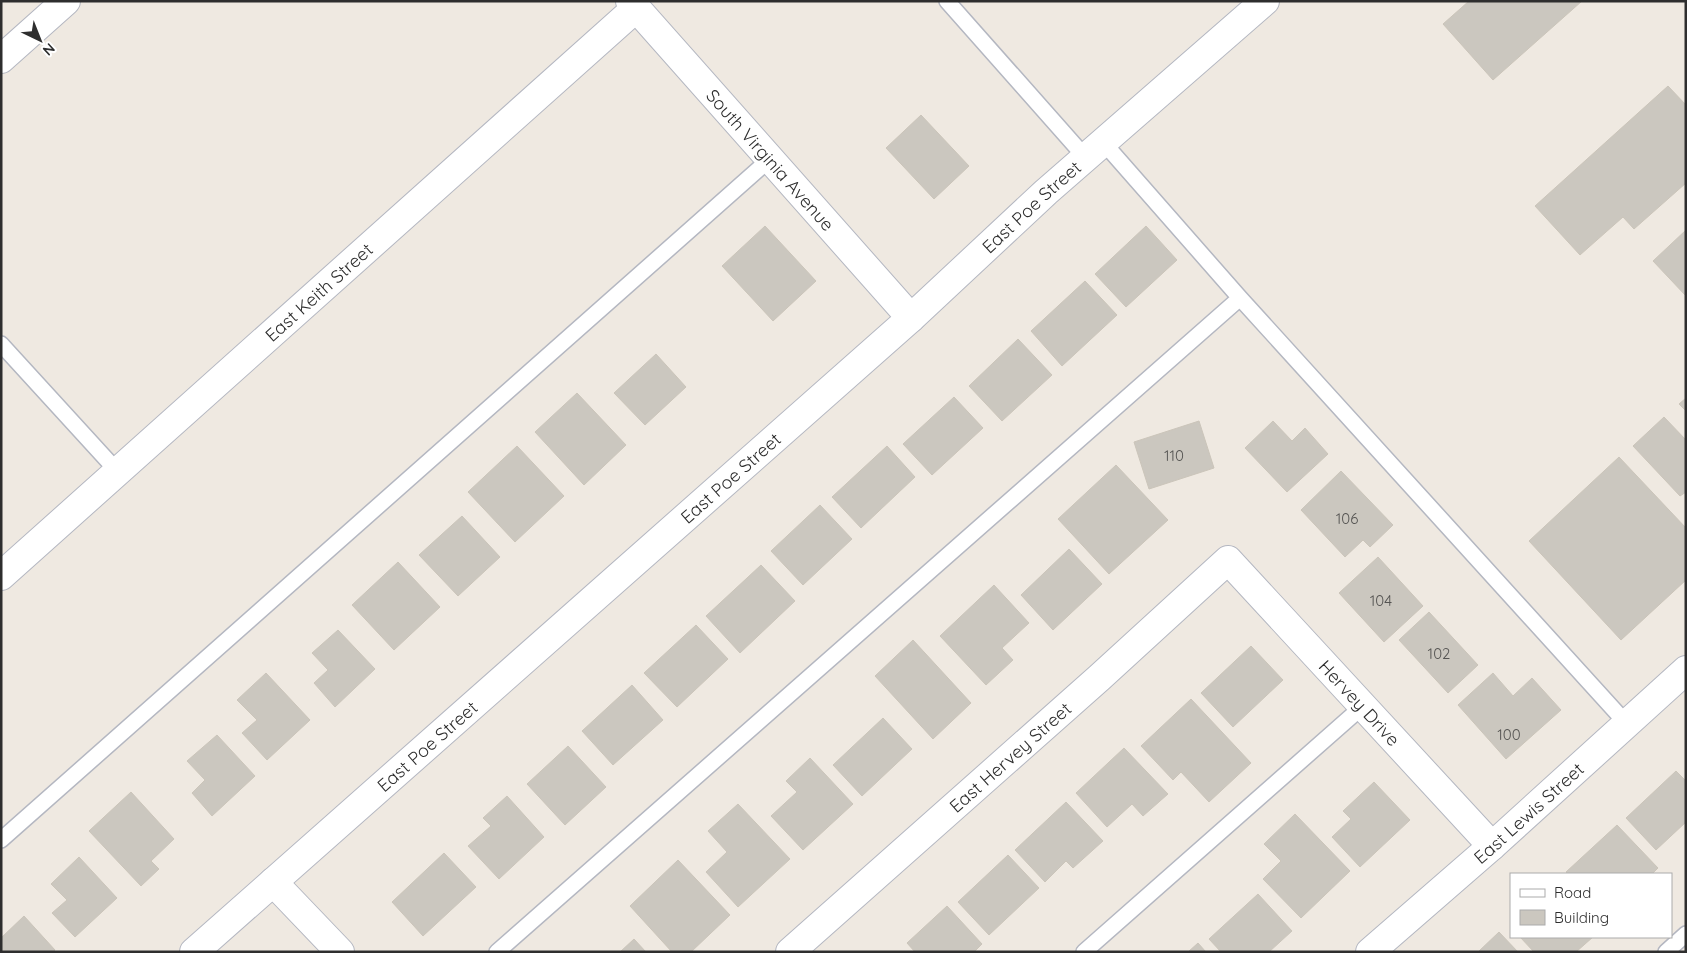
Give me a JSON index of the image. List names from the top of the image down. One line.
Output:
{"streets":{"street":["South Virginia Avenue","East Poe Street","East Keith Street","Hervey Drive","East Hervey Street","East Lewis Street"]},"crossings":[["South Virginia Avenue","East Poe Street"],["South Virginia Avenue","East Keith Street"],["Hervey Drive","East Hervey Street"],["Hervey Drive","East Lewis Street"]],"house_numbers":["110","106","104","102","100"],"legend":["Road","Building"],"north":"bottom right"}
